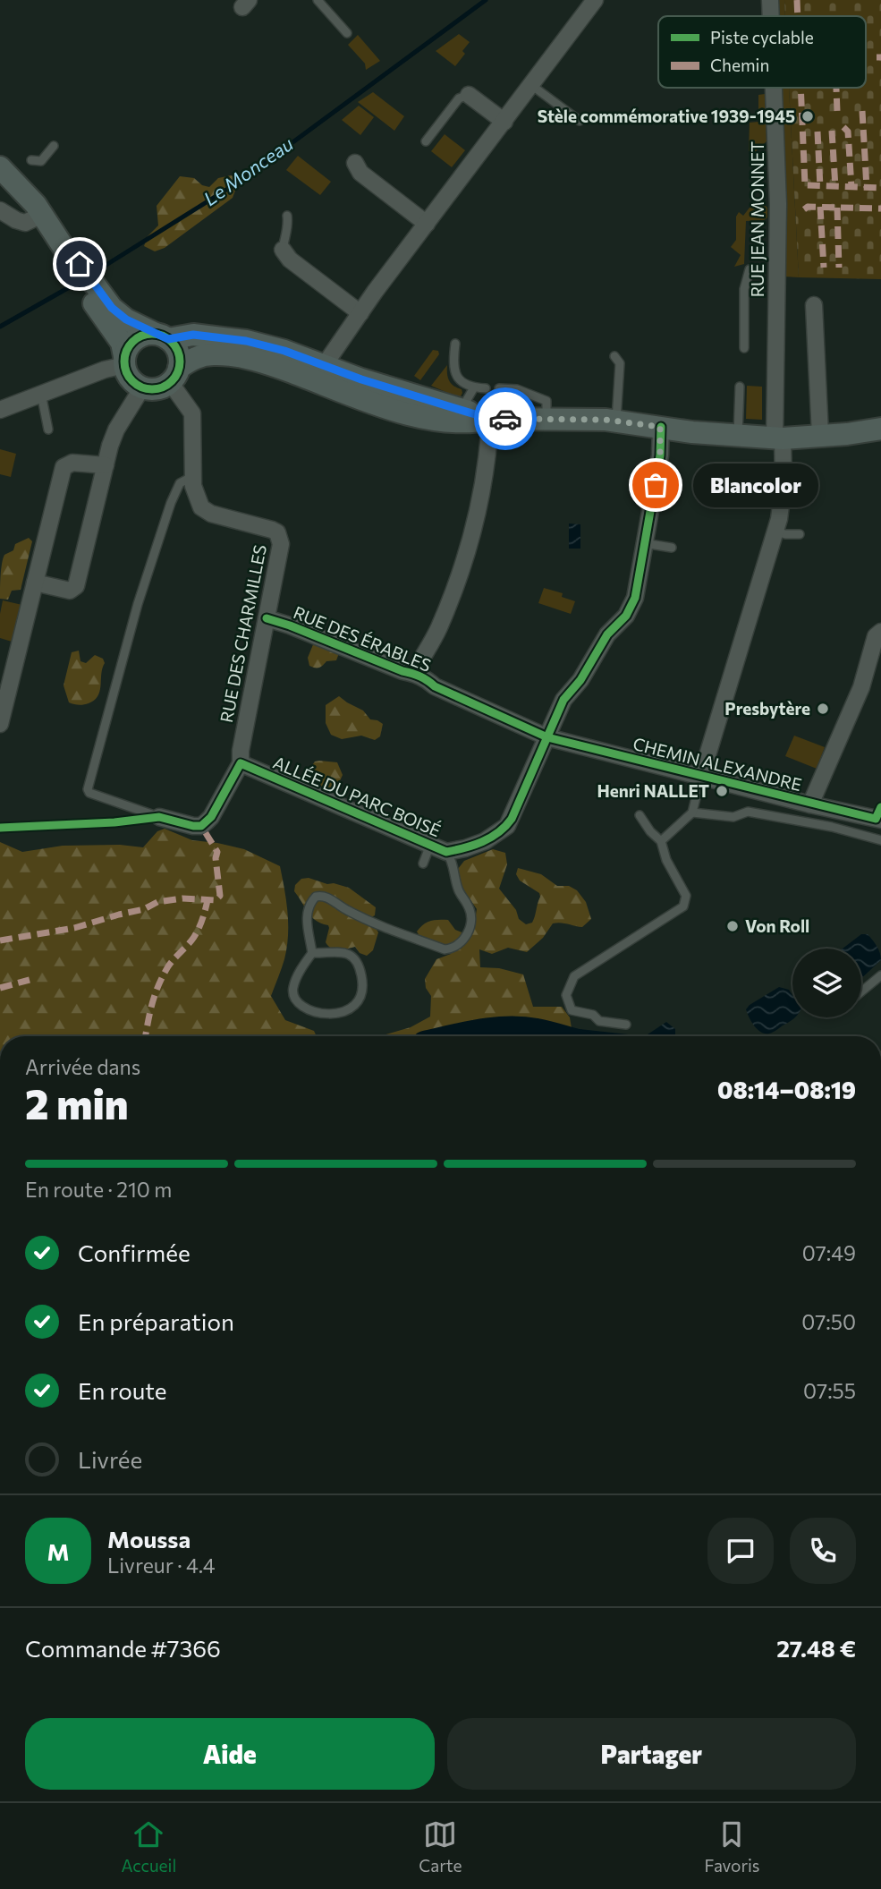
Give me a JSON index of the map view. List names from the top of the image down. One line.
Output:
{"streets":{"street":["RUE JEAN MONNET","RUE DES CHARMILLES","RUE DES ÉRABLES","CHEMIN ALEXANDRE","ALLÉE DU PARC BOISÉ"]},"crossings":[["RUE JEAN MONNET","CHEMIN ALEXANDRE"],["RUE DES CHARMILLES","RUE DES ÉRABLES"],["RUE DES CHARMILLES","ALLÉE DU PARC BOISÉ"],["RUE DES ÉRABLES","CHEMIN ALEXANDRE"],["RUE DES ÉRABLES","ALLÉE DU PARC BOISÉ"],["CHEMIN ALEXANDRE","ALLÉE DU PARC BOISÉ"]],"water":["Le Monceau"],"places":["Stèle commémorative 1939-1945","Blancolor","Presbytère","Henri NALLET","Von Roll"],"legend":["Piste cyclable","Chemin"],"page":{"bubble":"Blancolor","heading":["2 min","Arrivée dans","08:14–08:19"],"panel":["Moussa","Livreur · 4.4","Commande #7366","27.48 €"],"bar":"En route · 210 m","list":[["Confirmée","07:49"],["En préparation","07:50"],["En route","07:55"],"Livrée"],"round":"M","buttons":["Aide","Partager"],"tabs":["Accueil","Carte","Favoris"]}}
